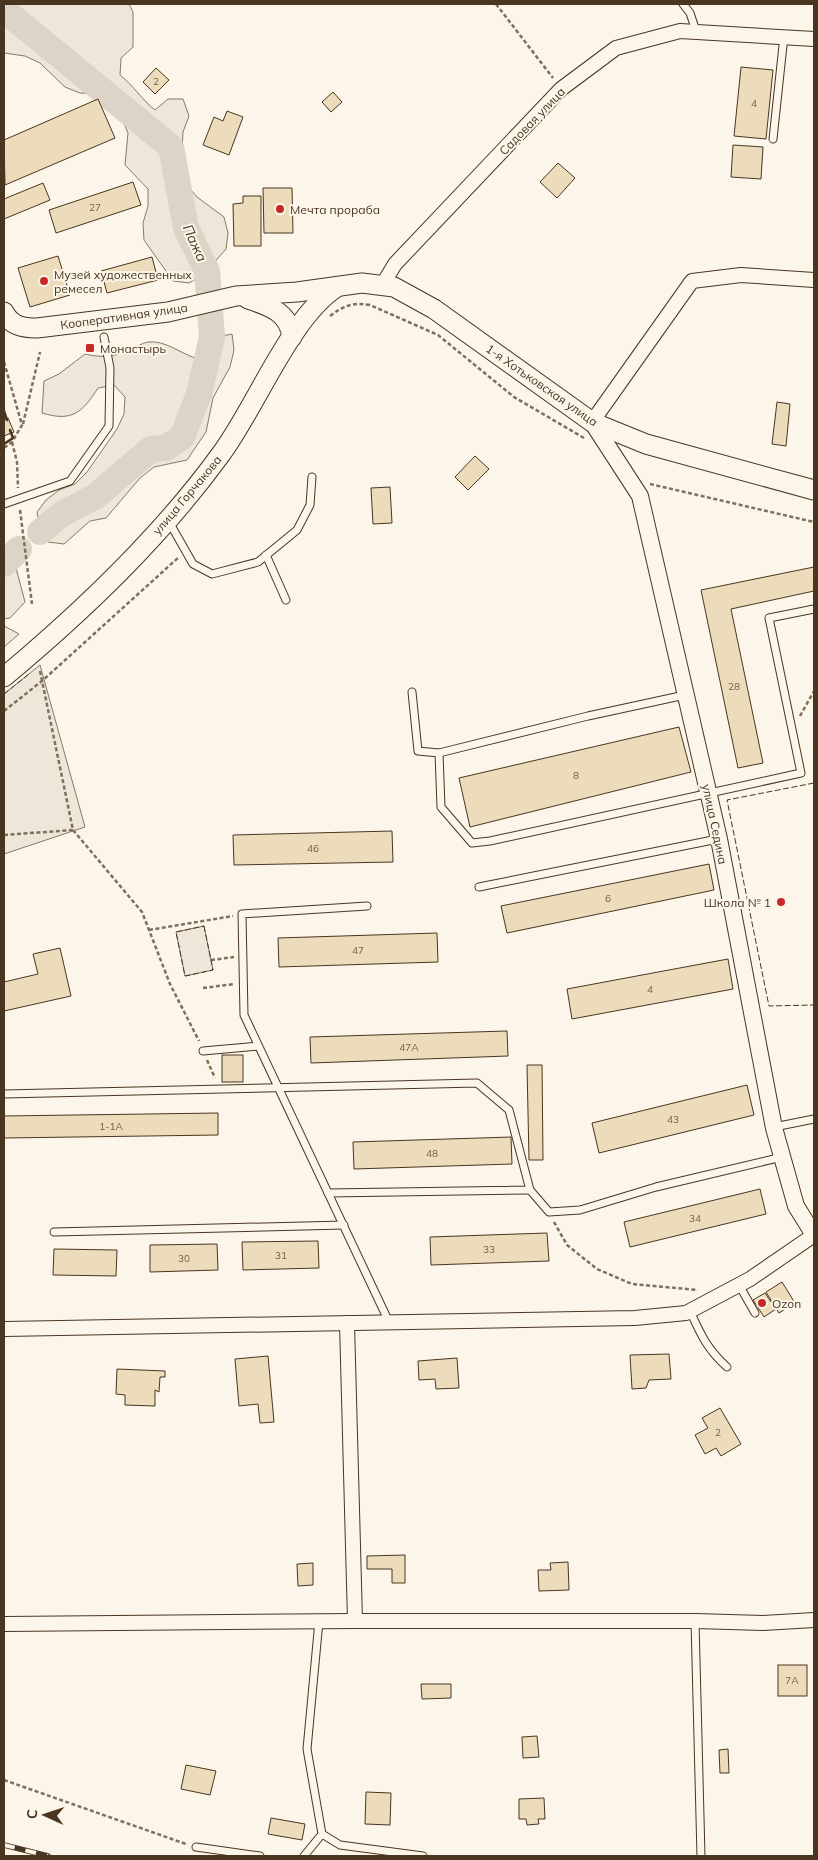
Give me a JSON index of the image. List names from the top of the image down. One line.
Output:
{"streets":{"main road":["Кооперативная улица","1-я Хотьковская улица","улица Горчакова"],"street":["Садовая улица","улица Седина"]},"crossings":[["Садовая улица","1-я Хотьковская улица"],["Кооперативная улица","1-я Хотьковская улица"],["Кооперативная улица","улица Горчакова"],["1-я Хотьковская улица","улица Горчакова"],["1-я Хотьковская улица","улица Седина"]],"water":["Пажа"],"places":{"other":["Мечта прораба","Музей художественных ремесел","Школа № 1","Ozon"],"transit":["Монастырь"]},"house_numbers":["2","4","27","28","8","46","6","47","4","47А","43","1-1А","48","34","33","31","30","2","7А"],"north":"left"}
